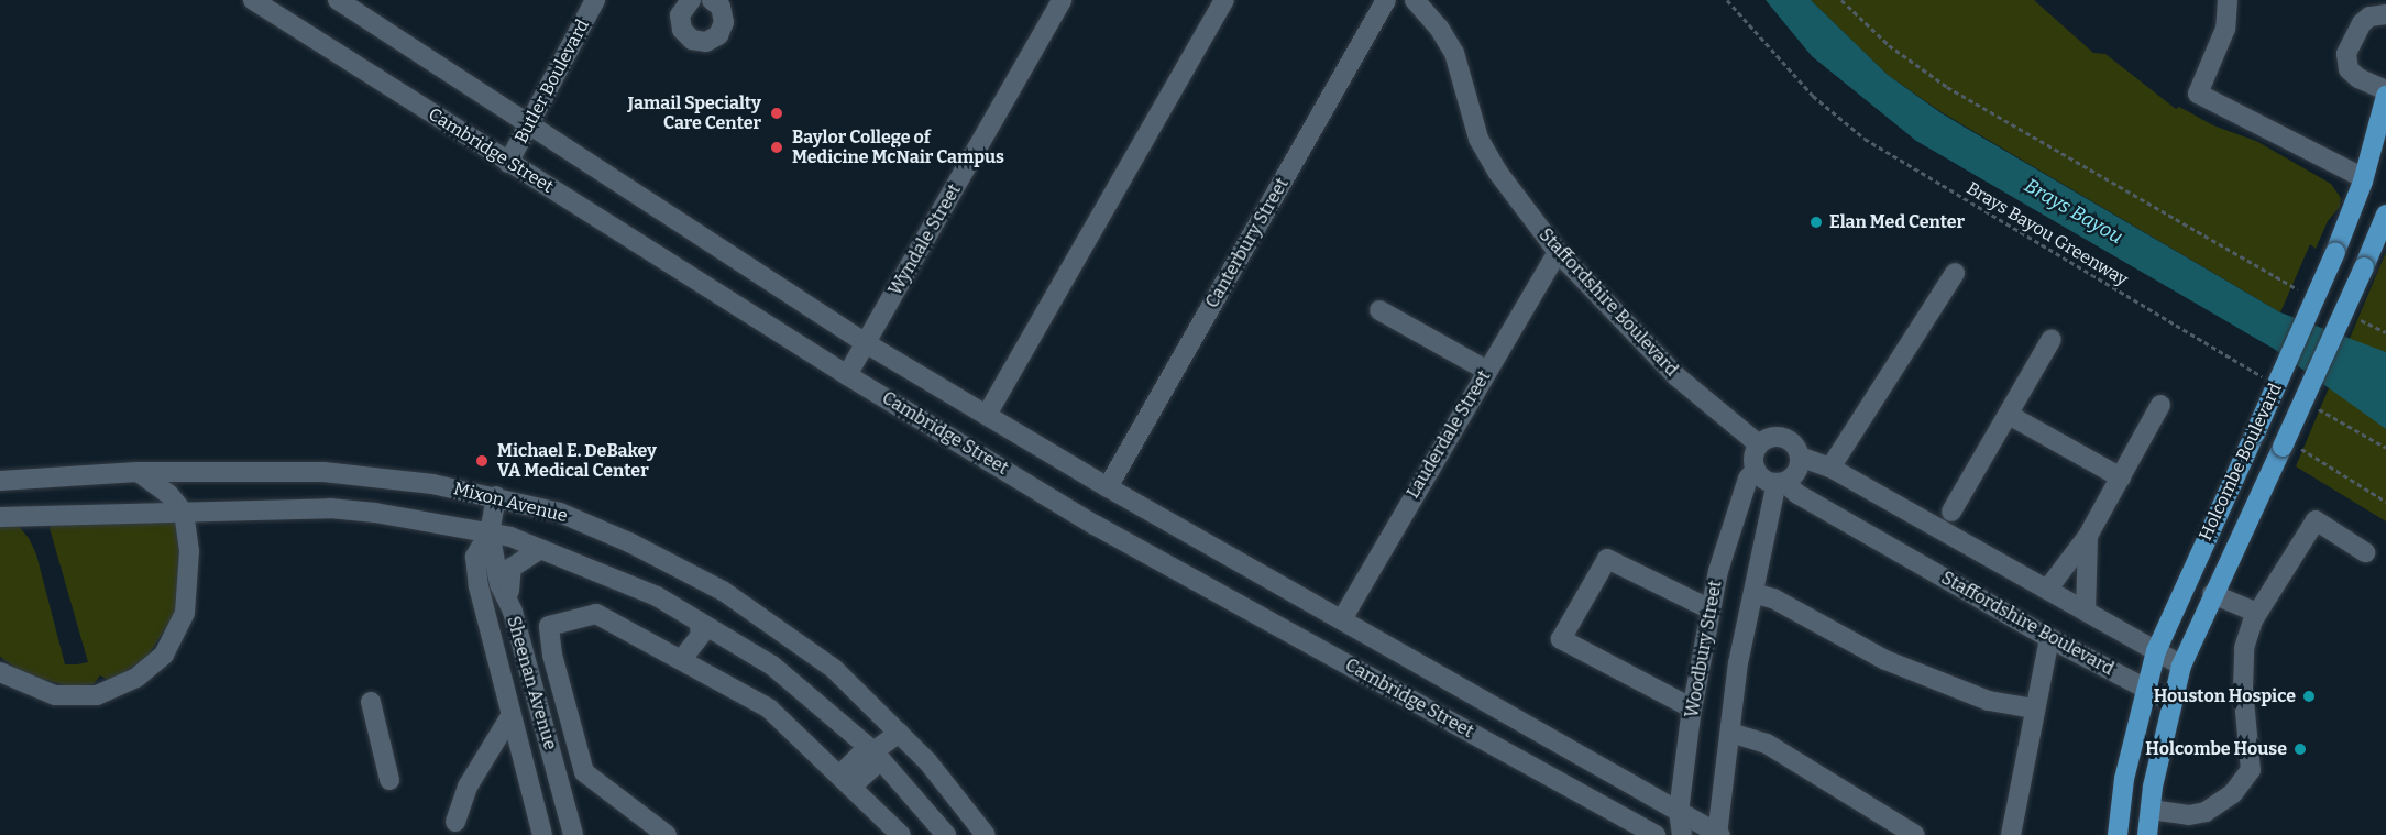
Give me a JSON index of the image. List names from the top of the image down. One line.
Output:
{"streets":{"main road":["Holcombe Boulevard"],"street":["Butler Boulevard","Cambridge Street","Wyndale Street","Canterbury Street","Staffordshire Boulevard","Lauderdale Street","Mixon Avenue","Woodbury Street","Sheenan Avenue"],"path":["Brays Bayou Greenway"]},"crossings":[["Butler Boulevard","Cambridge Street"],["Cambridge Street","Wyndale Street"],["Cambridge Street","Canterbury Street"],["Cambridge Street","Lauderdale Street"],["Cambridge Street","Woodbury Street"],["Staffordshire Boulevard","Lauderdale Street"],["Staffordshire Boulevard","Holcombe Boulevard"],["Staffordshire Boulevard","Woodbury Street"],["Mixon Avenue","Sheenan Avenue"]],"water":["Brays Bayou"],"places":["Jamail Specialty Care Center","Baylor College of Medicine McNair Campus","Elan Med Center","Michael E. DeBakey VA Medical Center","Houston Hospice","Holcombe House"]}
